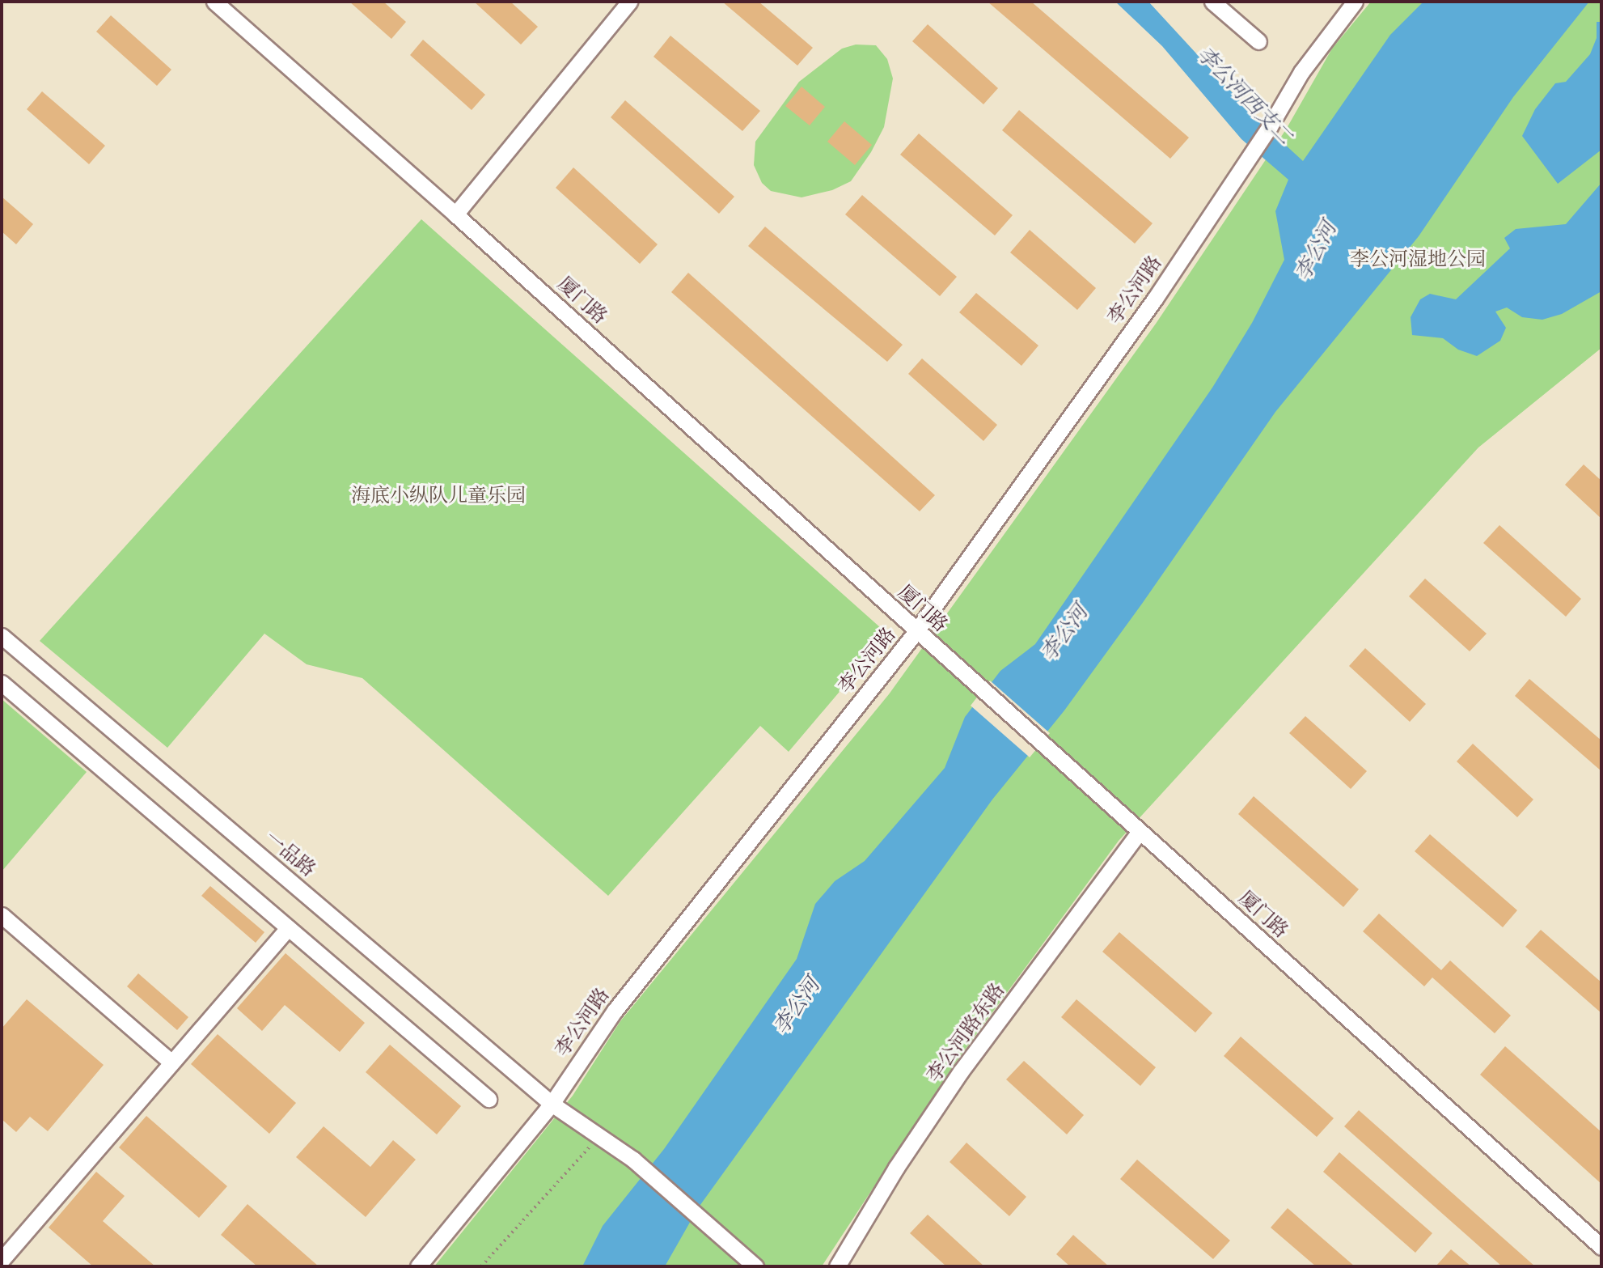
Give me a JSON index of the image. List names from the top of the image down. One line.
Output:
{"streets":{"street":["李公河路","厦门路","一品路","李公河路东路"]},"crossings":[["李公河路","厦门路"],["李公河路","一品路"],["厦门路","李公河路东路"]],"water":["李公河西支二","李公河"],"parks":["李公河湿地公园","海底小纵队儿童乐园"]}
